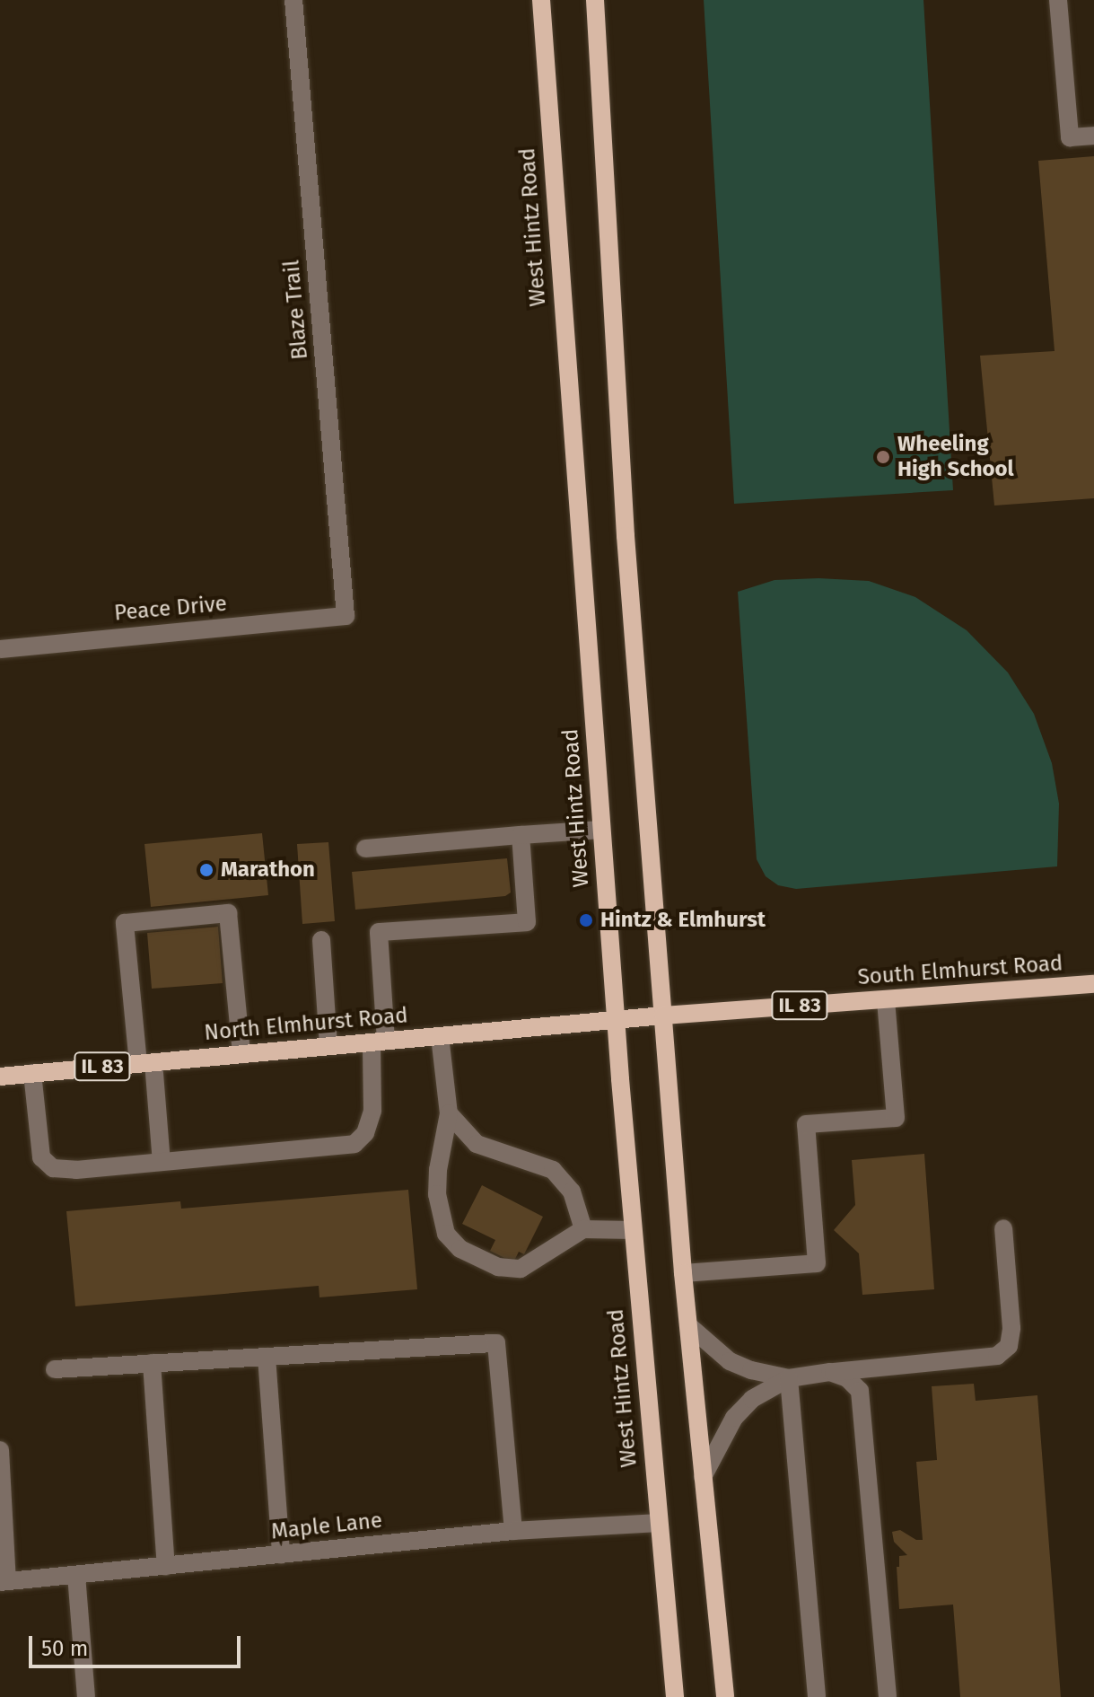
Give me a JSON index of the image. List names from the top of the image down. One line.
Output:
{"streets":{"main road":["West Hintz Road","South Elmhurst Road","IL 83","North Elmhurst Road"],"street":["Blaze Trail","Peace Drive","Maple Lane"]},"crossings":[["West Hintz Road","South Elmhurst Road"],["West Hintz Road","North Elmhurst Road"],["West Hintz Road","Maple Lane"],["Blaze Trail","Peace Drive"],["South Elmhurst Road","North Elmhurst Road"]],"places":["Wheeling High School","Marathon","Hintz & Elmhurst"],"scale_bar":"50 m"}
